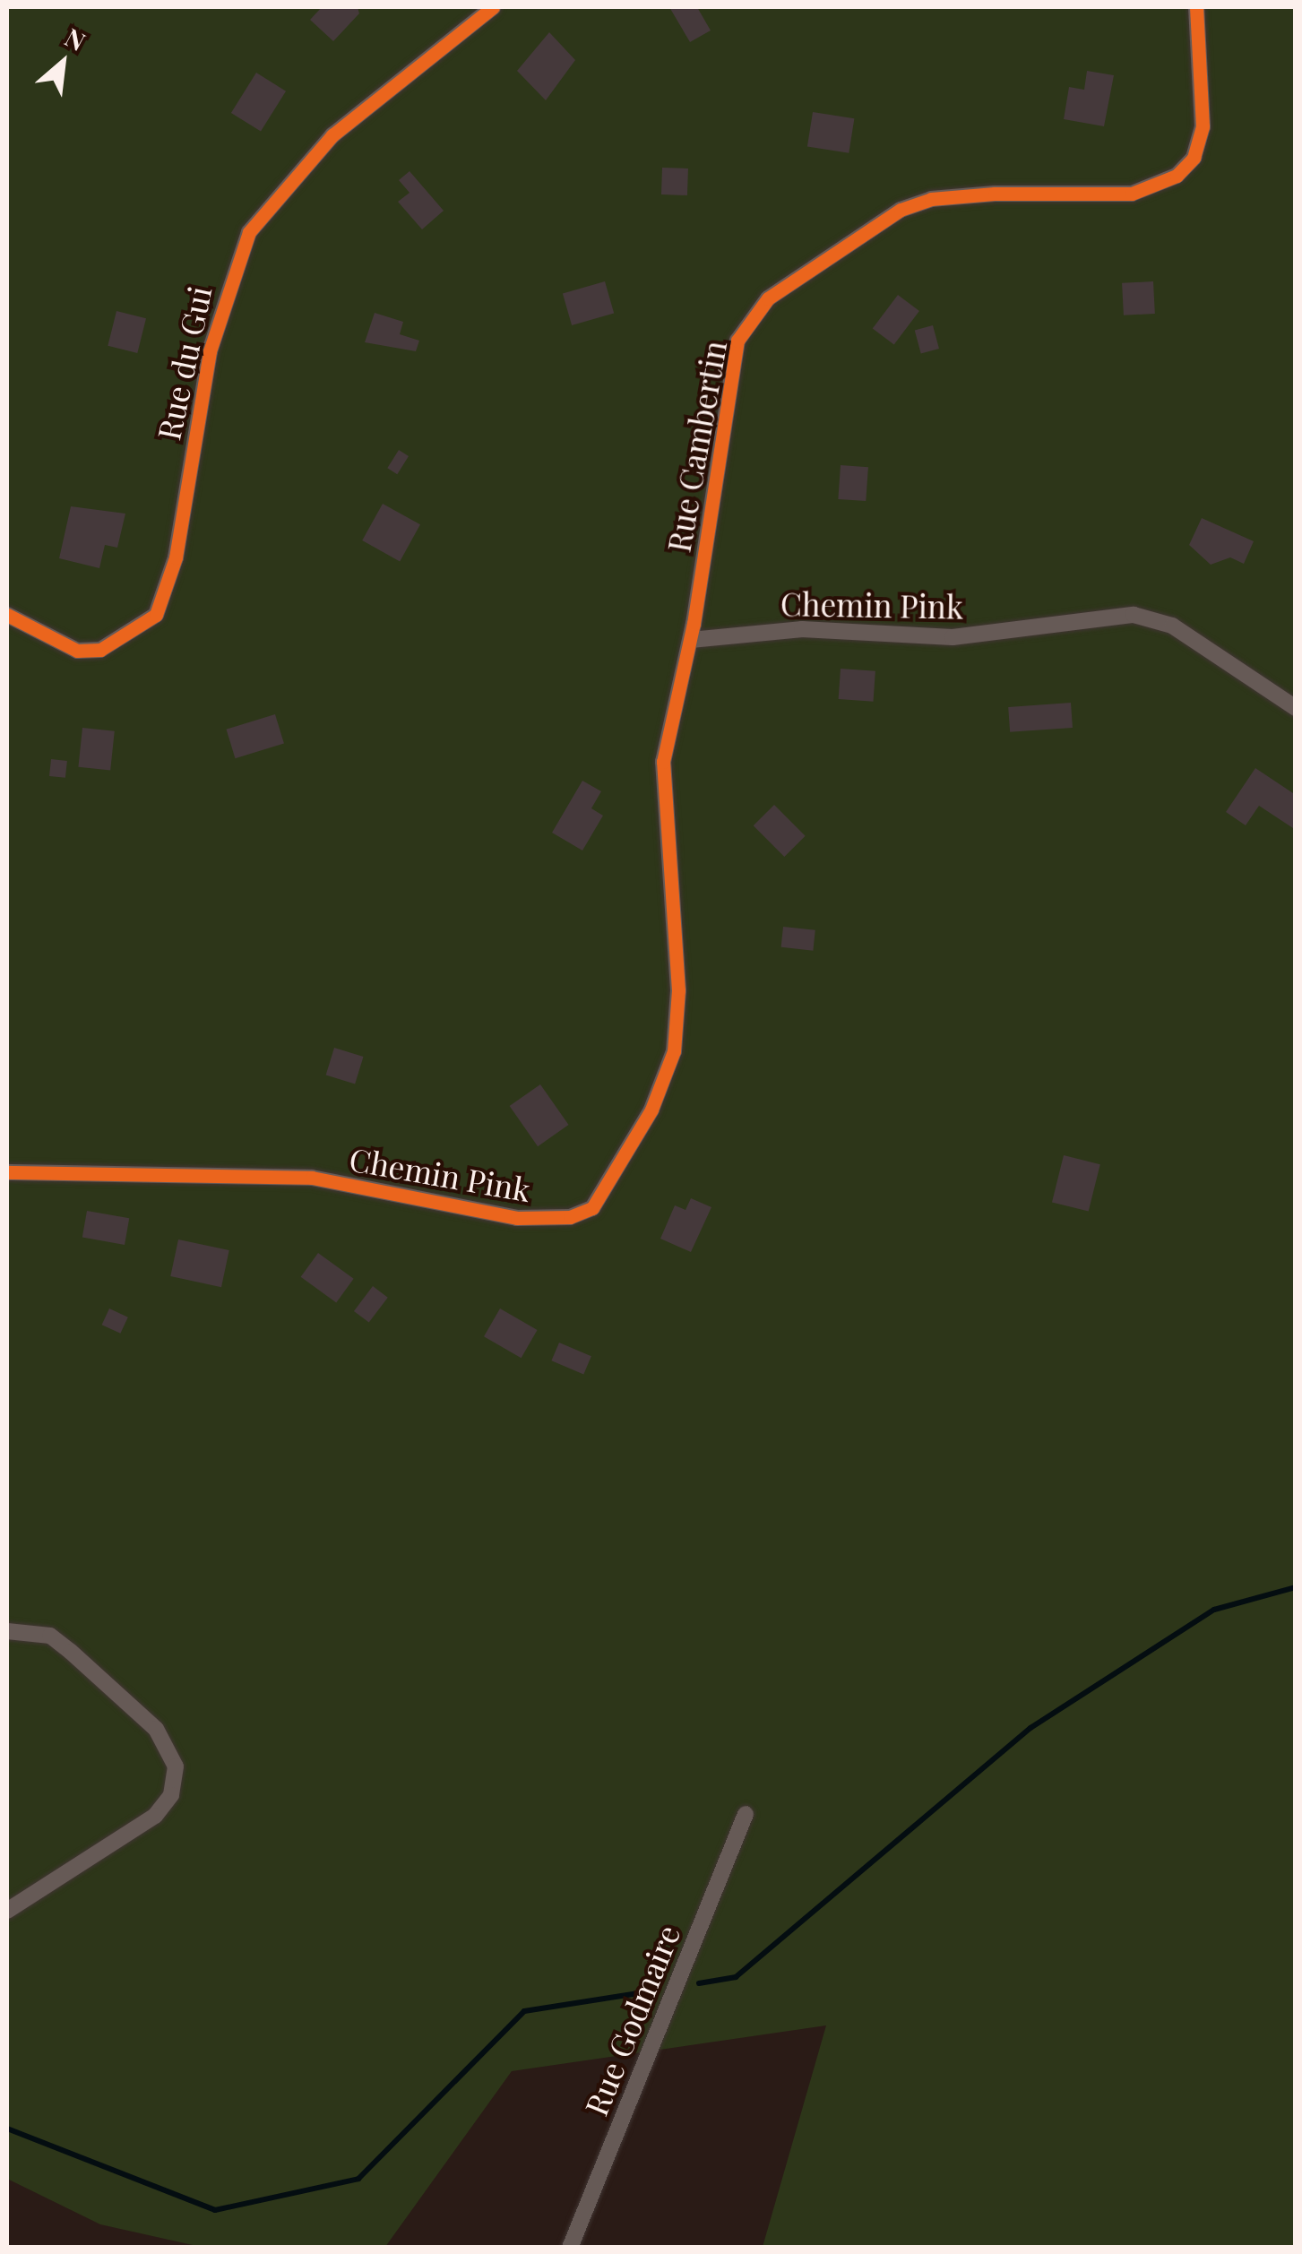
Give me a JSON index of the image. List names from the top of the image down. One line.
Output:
{"streets":{"street":["Rue du Gui","Rue Cambertin","Chemin Pink","Rue Godmaire"]},"crossings":[["Rue Cambertin","Chemin Pink"]],"north":"top right"}
